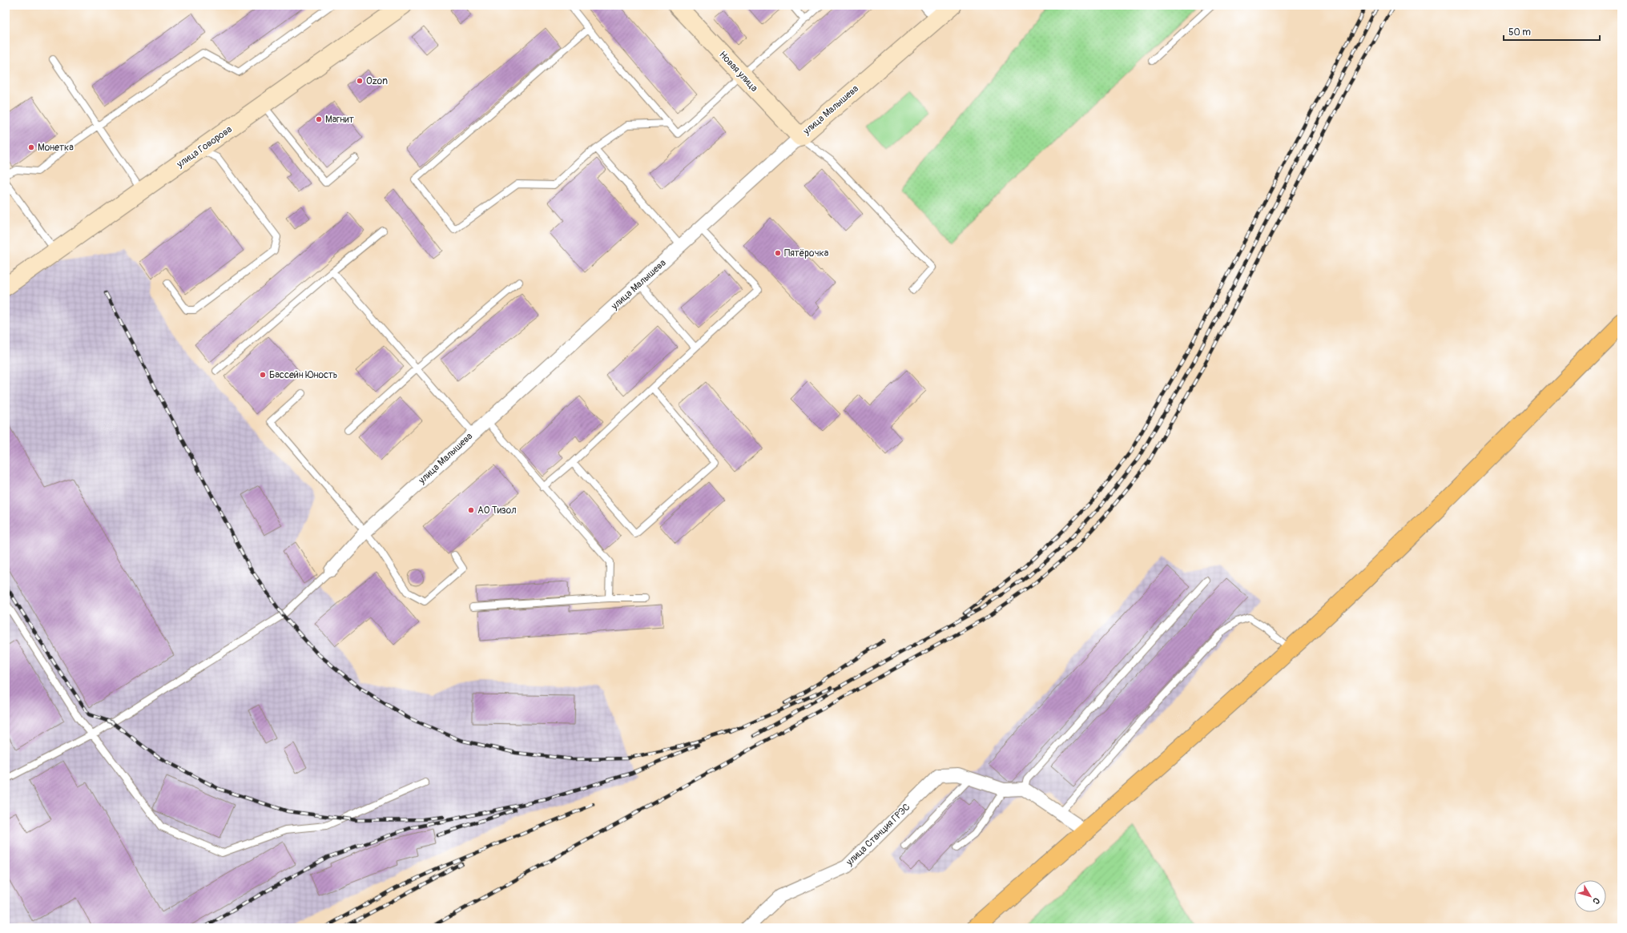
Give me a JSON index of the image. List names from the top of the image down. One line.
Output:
{"streets":{"main road":["Новая улица","улица Малышева","улица Говорова"],"street":["улица Станция ГРЭС"]},"crossings":[["Новая улица","улица Малышева"]],"places":["Ozon","Магнит","Монетка","Пятёрочка","Бассейн Юность","АО Тизол"],"scale_bar":"50 m","north":"bottom right"}
